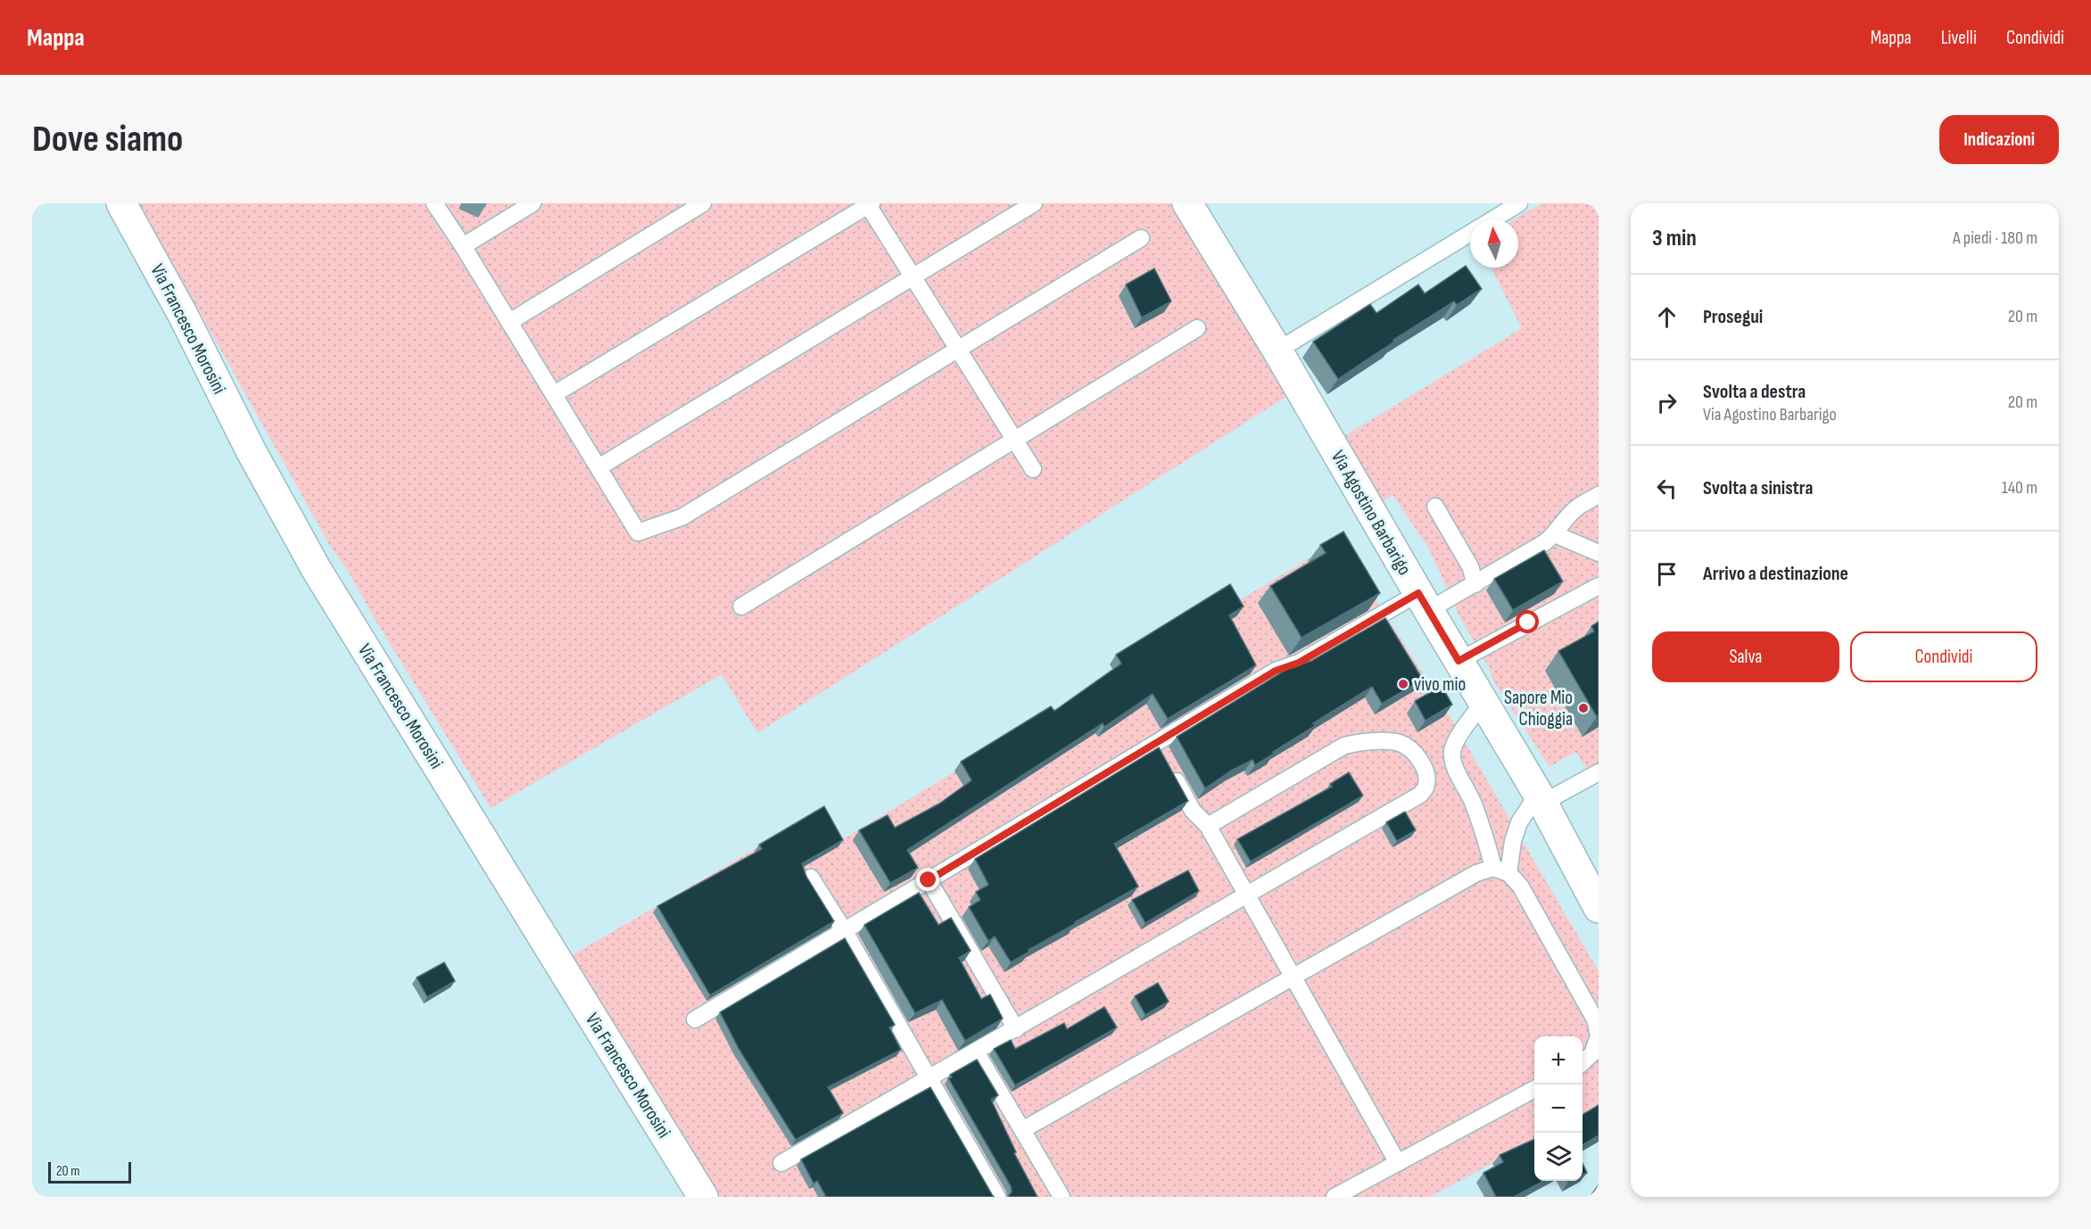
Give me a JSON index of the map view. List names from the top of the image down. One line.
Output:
{"streets":{"street":["Via Francesco Morosini","Via Agostino Barbarigo"]},"places":["vivo mio","Sapore Mio Chioggia"],"scale_bar":"20 m","north":"top","page":{"header":"Mappa","nav":["Mappa","Livelli","Condividi"],"buttons":["Indicazioni",["Salva","Condividi"]],"title":"Dove siamo","heading":["3 min","A piedi · 180 m"],"list":[["Prosegui","20 m"],["Svolta a destra","Via Agostino Barbarigo","20 m"],["Svolta a sinistra","140 m"],"Arrivo a destinazione"],"map_buttons":["+","−"],"scale":"20 m"}}
